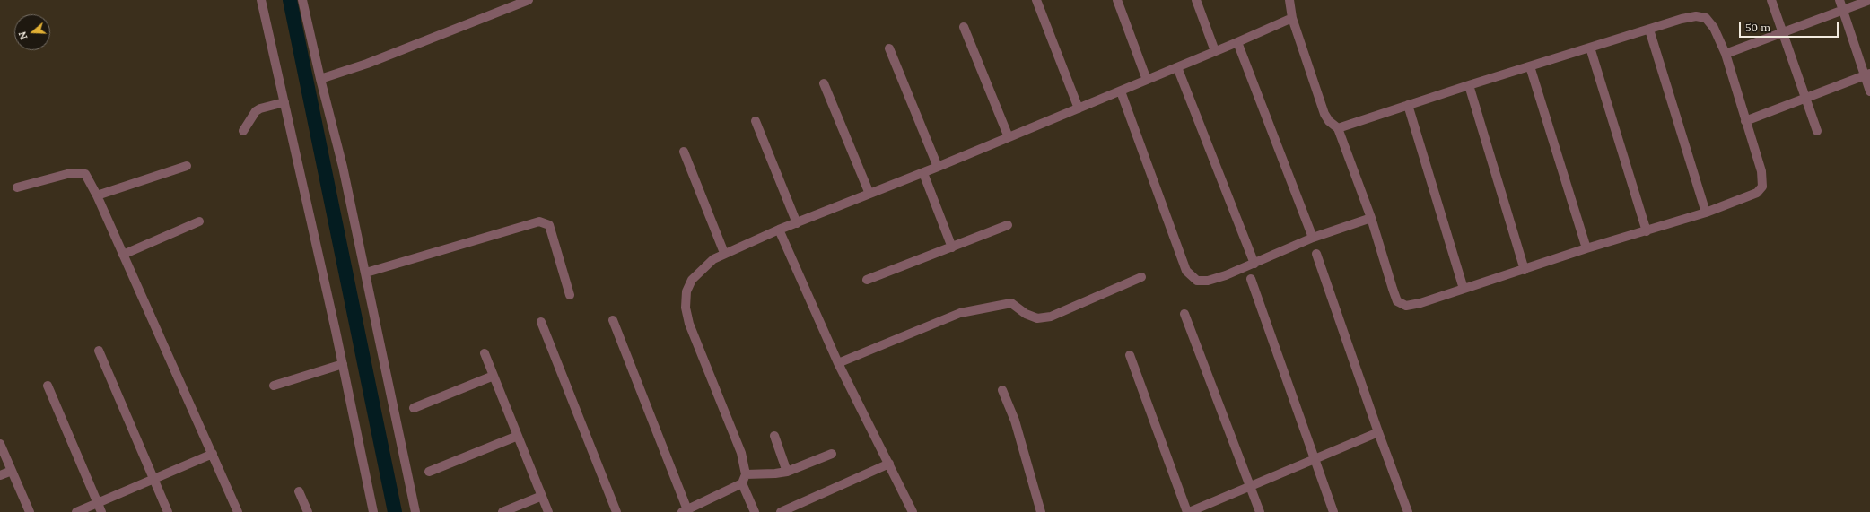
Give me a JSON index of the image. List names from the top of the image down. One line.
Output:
{"scale_bar":"50 m","north":"left"}
